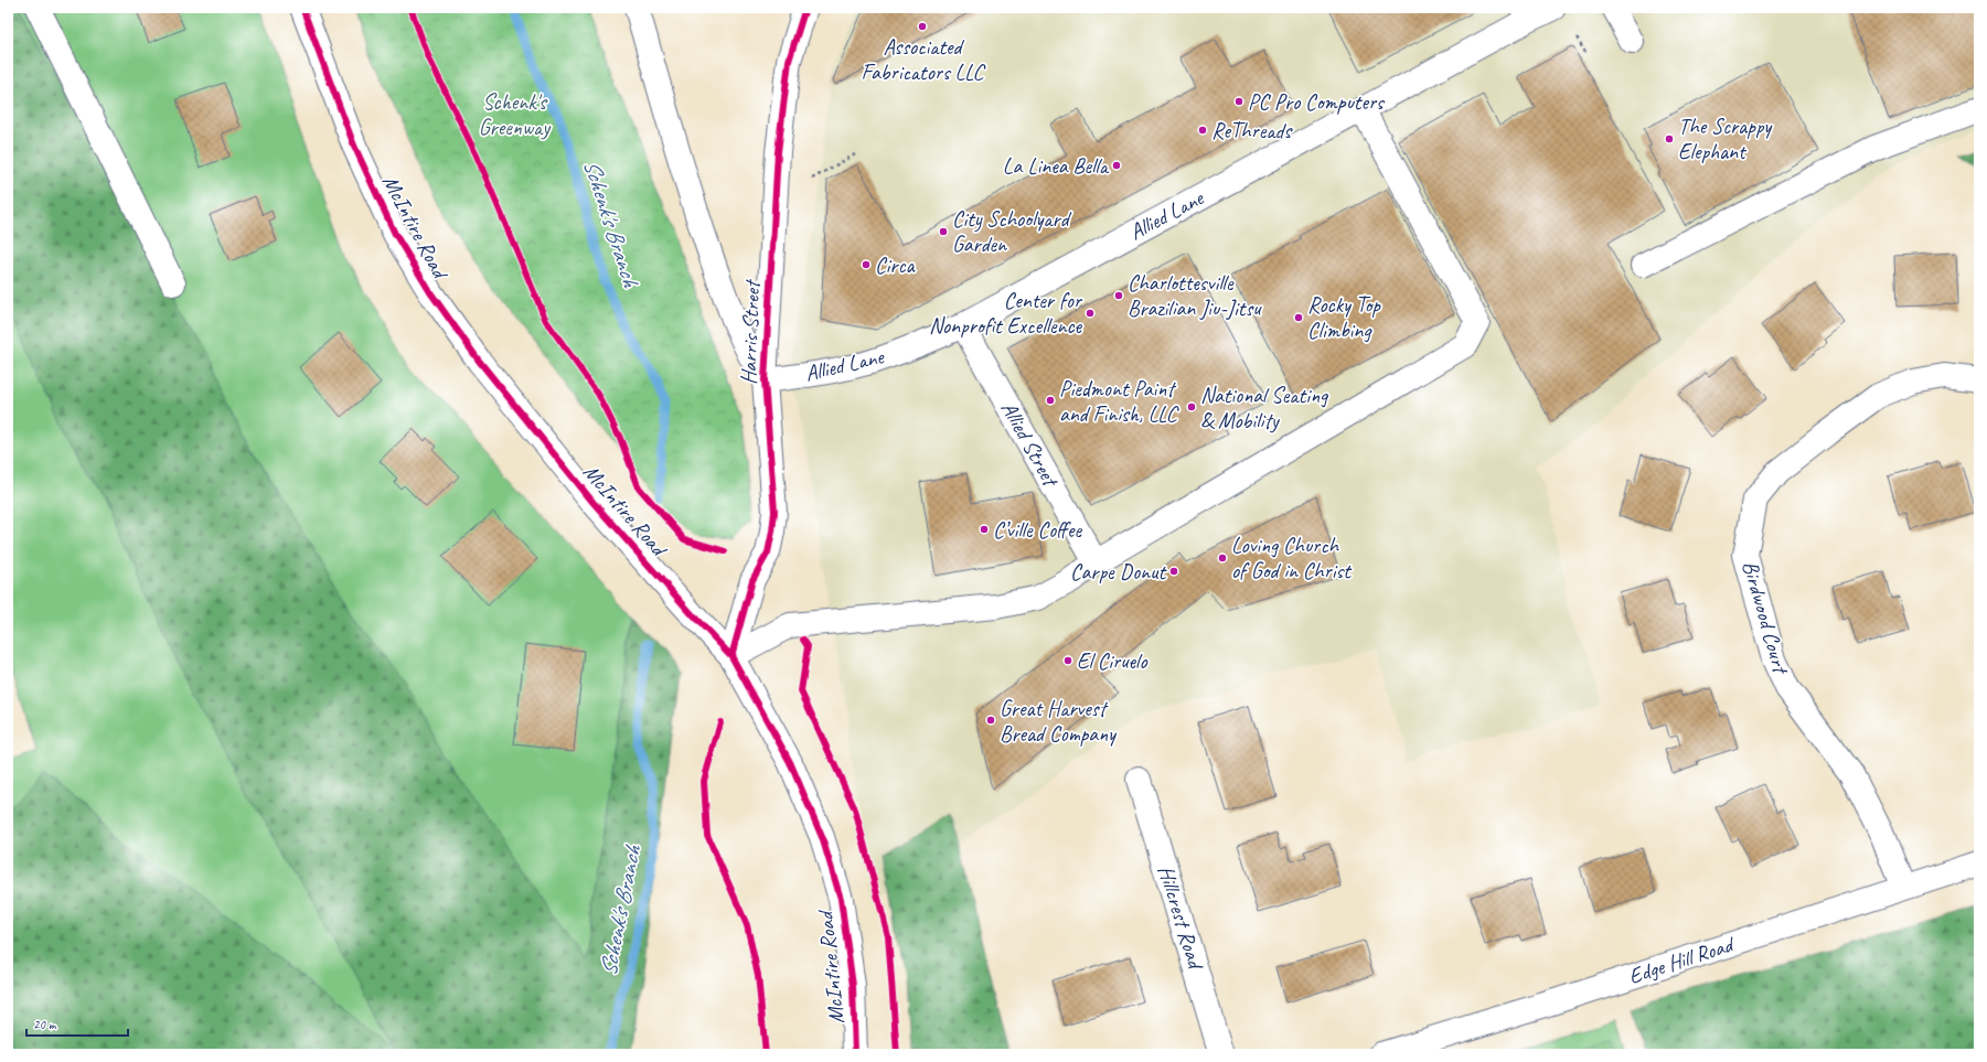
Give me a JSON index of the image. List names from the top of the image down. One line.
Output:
{"streets":{"street":["Allied Lane","McIntire Road","Harris Street","Allied Street","Birdwood Court","Hillcrest Road","Edge Hill Road"]},"crossings":[["Allied Lane","Harris Street"],["Allied Lane","Allied Street"],["McIntire Road","Harris Street"],["Birdwood Court","Edge Hill Road"]],"water":["Schenk's Branch"],"parks":["Schenk's Greenway"],"places":["Associated Fabricators LLC","PC Pro Computers","ReThreads","The Scrappy Elephant","La Linea Bella","City Schoolyard Garden","Circa","Charlottesville Brazilian Jiu-Jitsu","Center for Nonprofit Excellence","Rocky Top Climbing","Piedmont Paint and Finish, LLC","National Seating & Mobility","C’ville Coffee","Loving Church of God in Christ","Carpe Donut","El Ciruelo","Great Harvest Bread Company"],"scale_bar":"20 m"}
